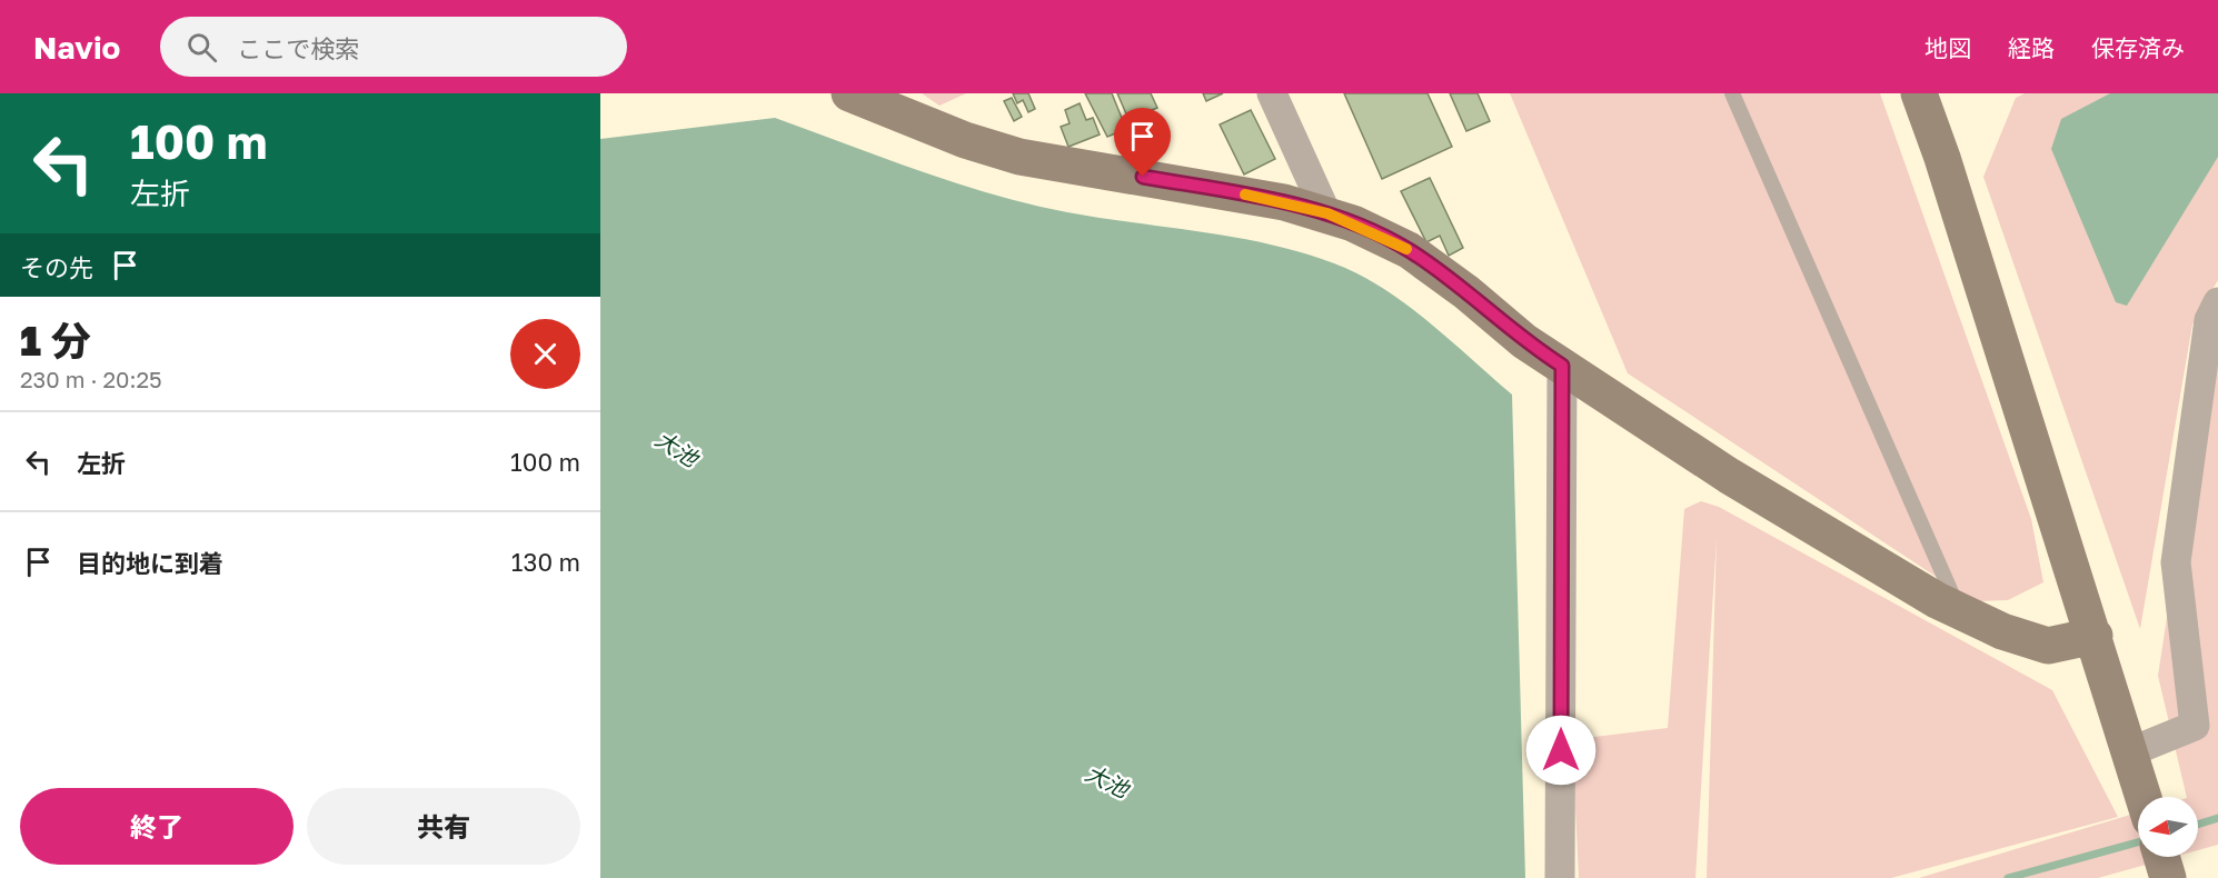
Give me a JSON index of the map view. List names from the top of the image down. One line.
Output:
{"water":["大池"],"north":"left","page":{"header":"Navio","search":"ここで検索","nav":["地図","経路","保存済み"],"turn":["100 m","左折"],"then":"その先","heading":["1 分","230 m · 20:25"],"list":[{"name":"左折","value":"100 m"},{"name":"目的地に到着","value":"130 m"}],"buttons":["終了","共有"]}}
